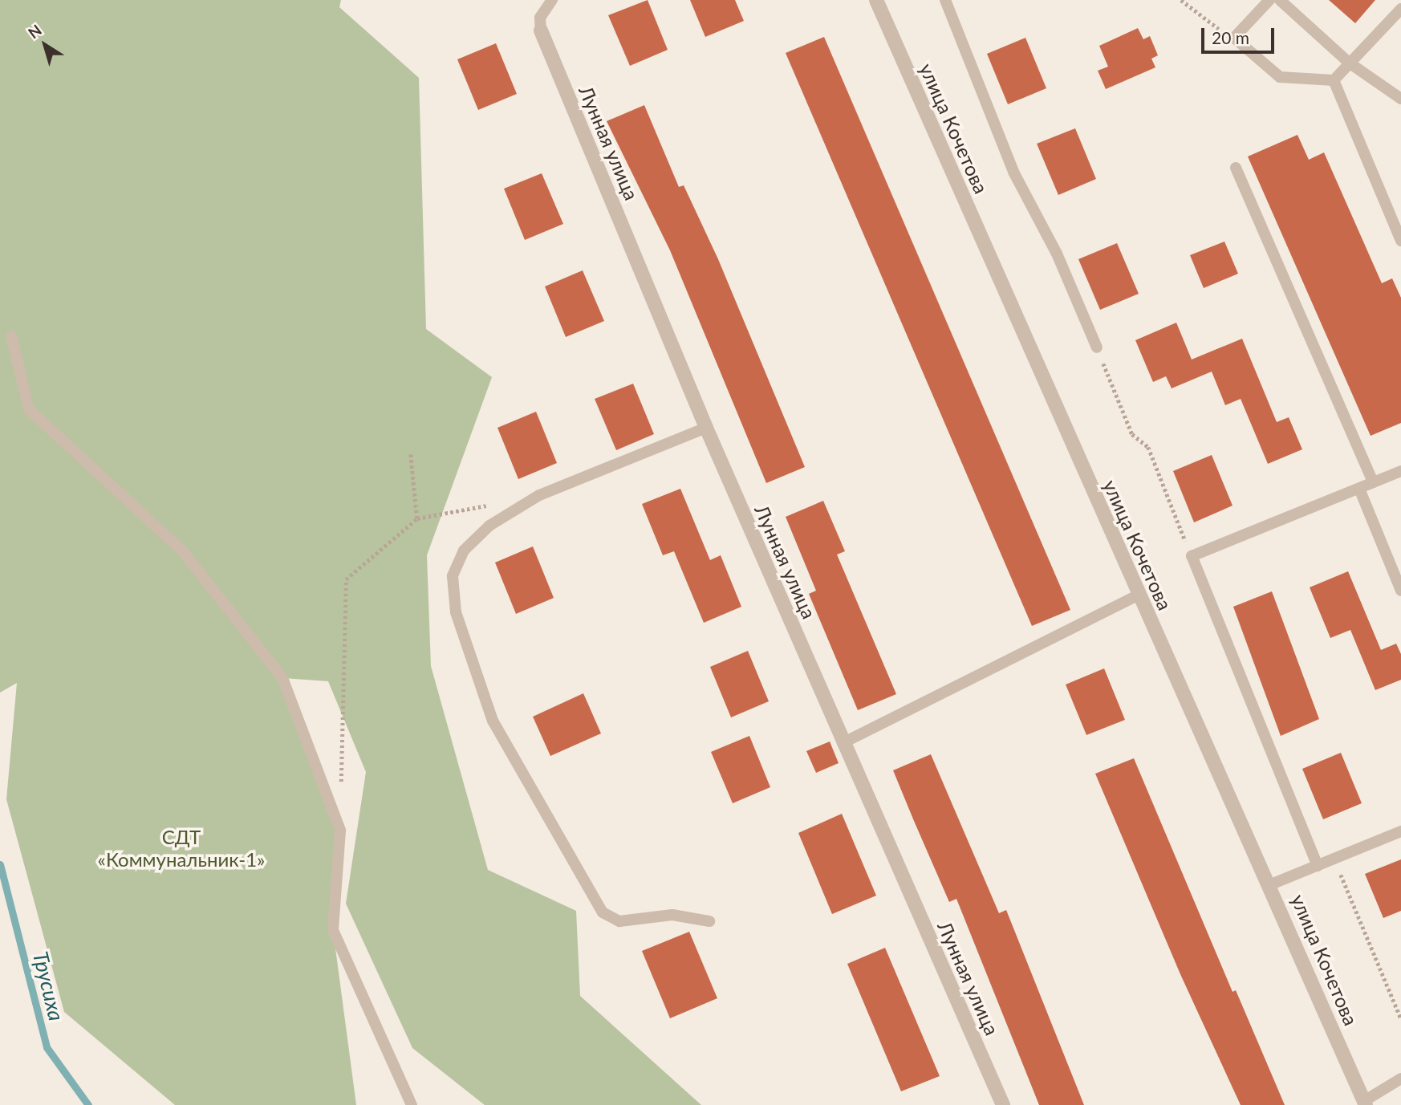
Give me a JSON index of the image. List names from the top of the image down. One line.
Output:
{"streets":{"street":["улица Кочетова","Лунная улица"]},"water":["Трусиха"],"parks":["СДТ «Коммунальник-1»"],"scale_bar":"20 m","north":"top left"}
